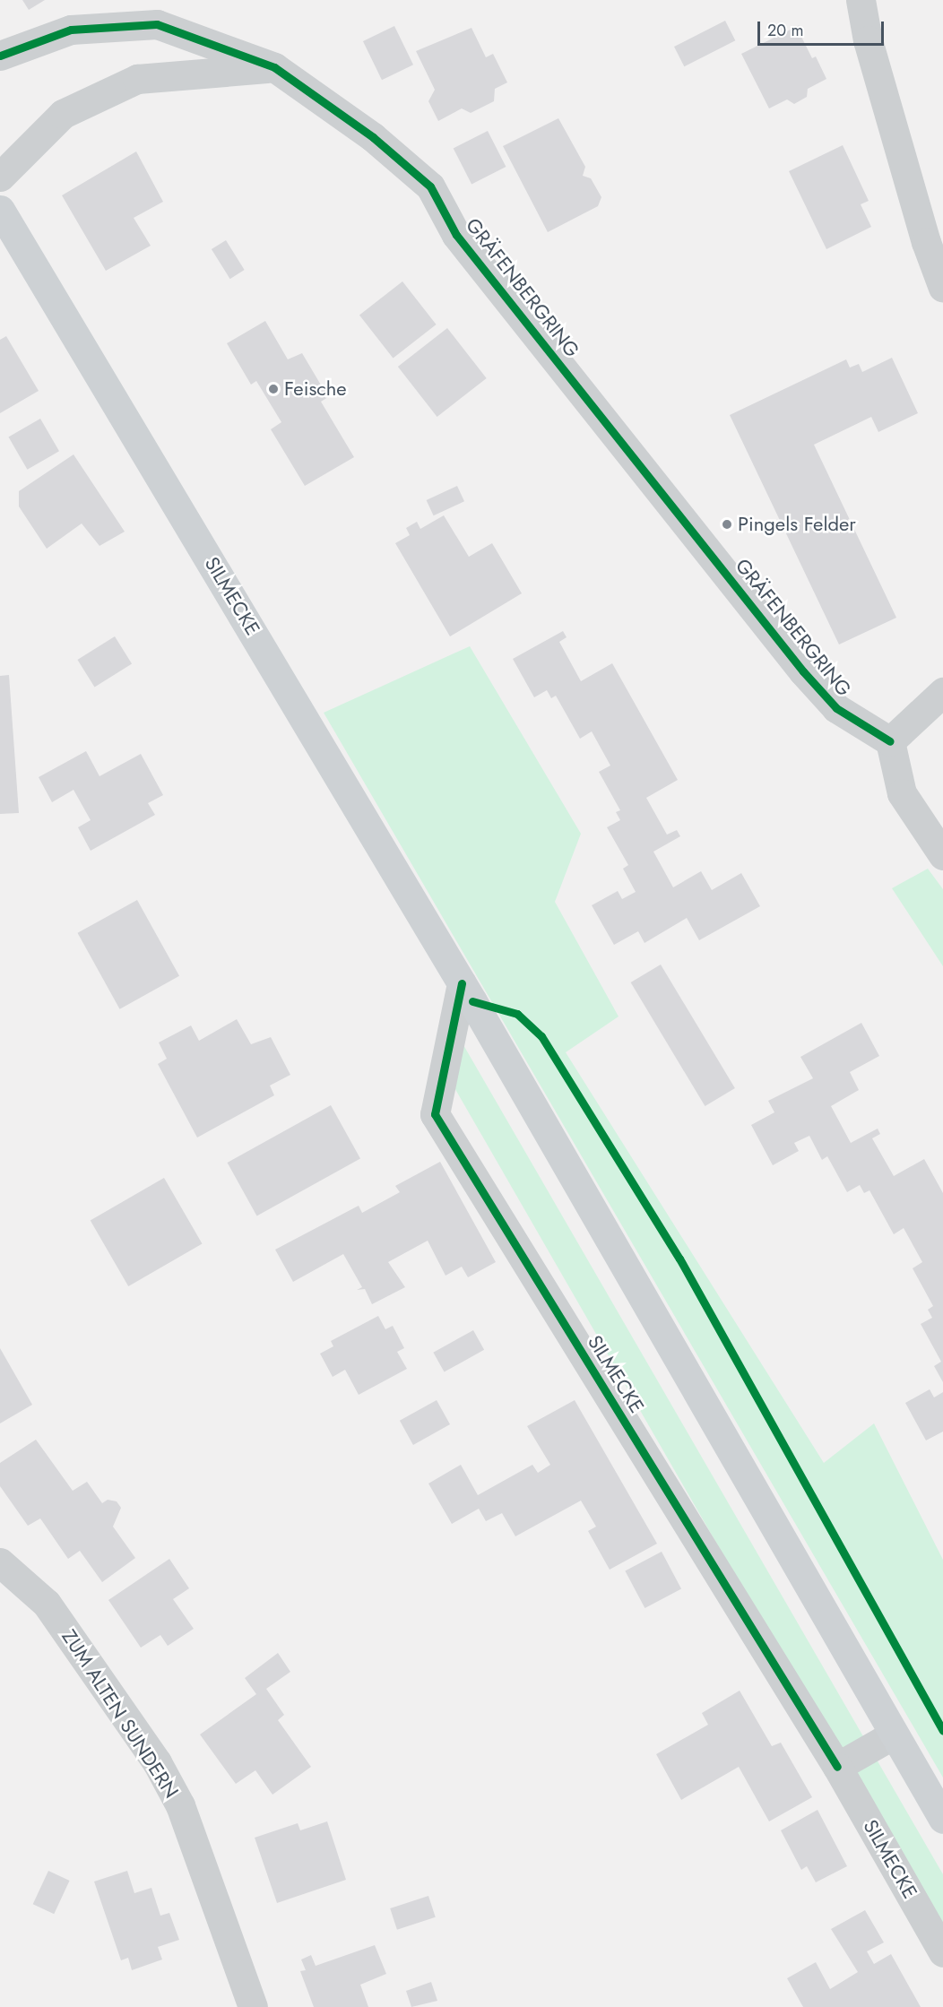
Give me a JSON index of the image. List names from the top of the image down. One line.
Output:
{"streets":{"main road":["SILMECKE"],"street":["GRÄFENBERGRING","ZUM ALTEN SUNDERN"]},"places":["Feische","Pingels Felder"],"scale_bar":"20 m"}
